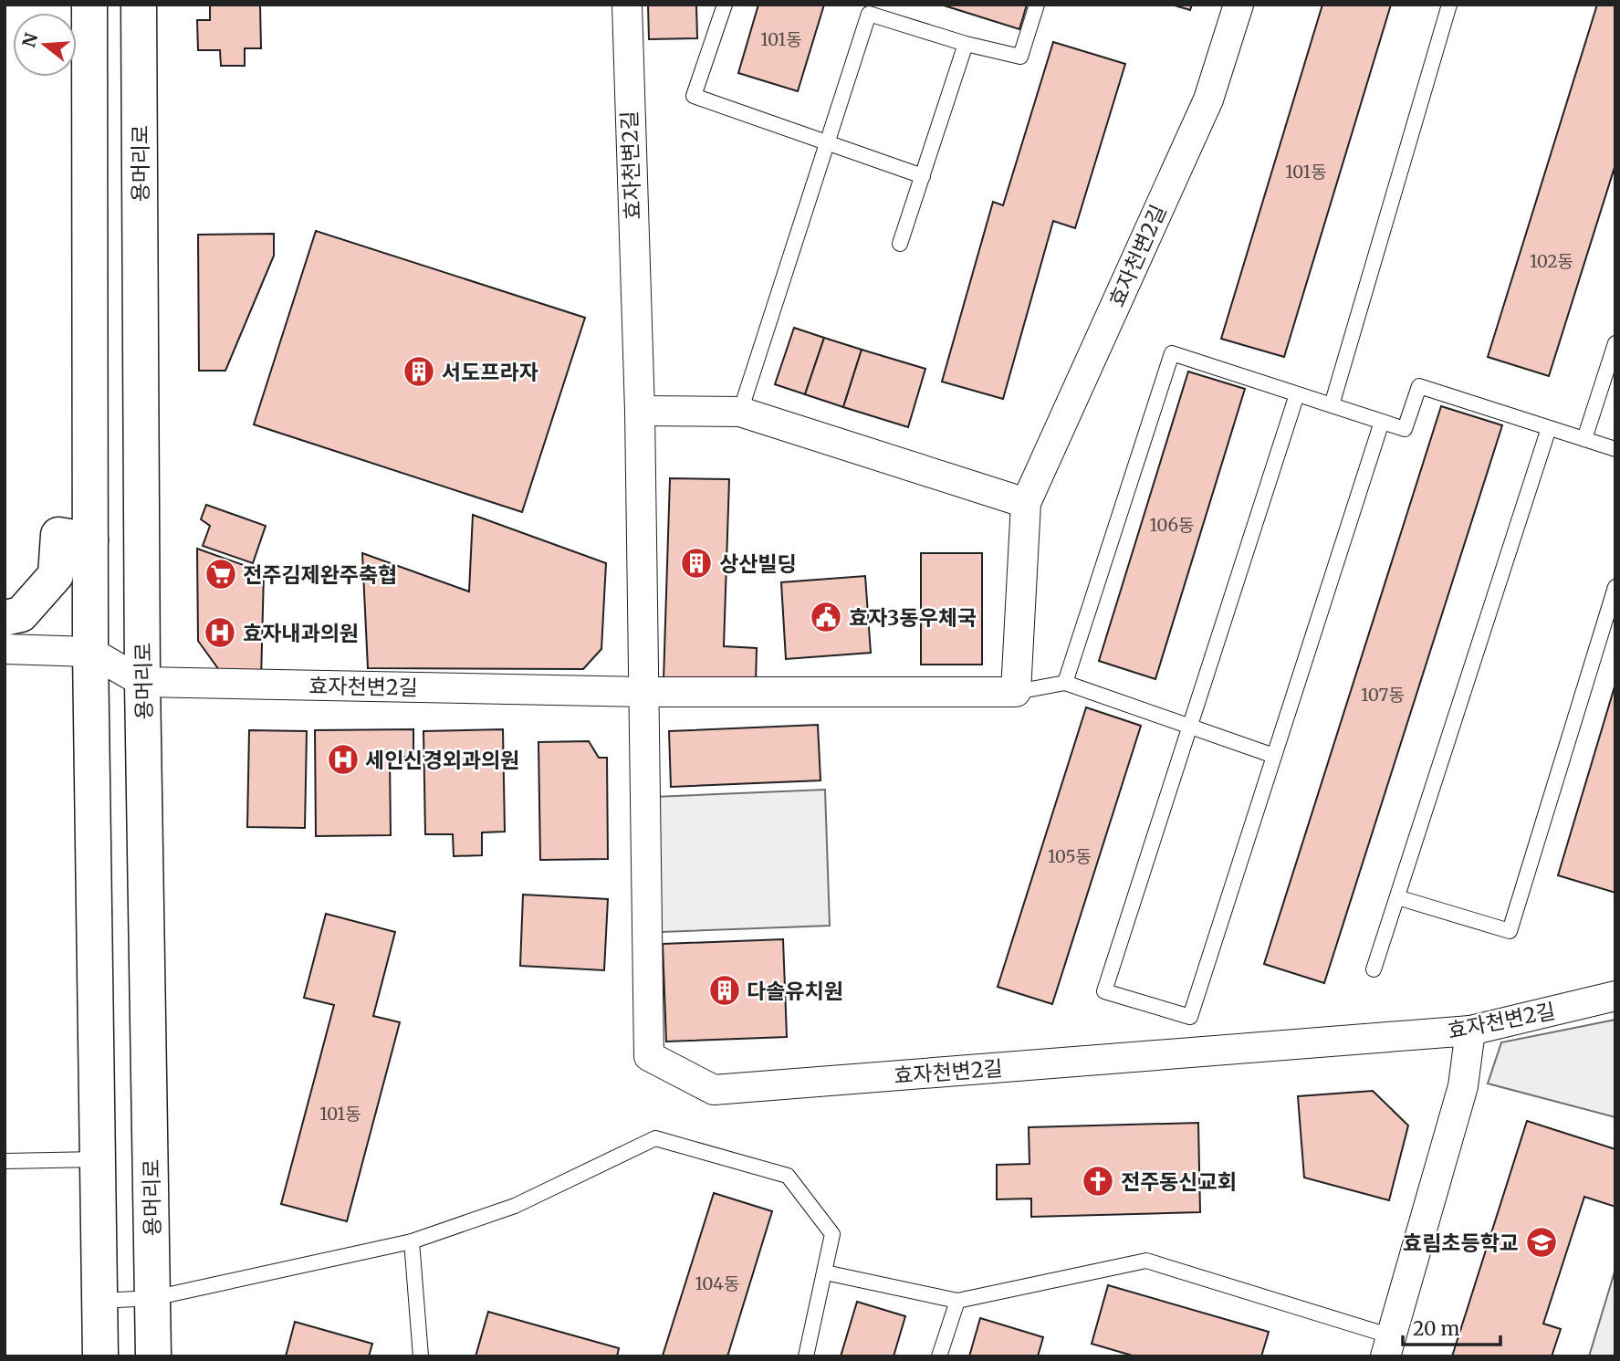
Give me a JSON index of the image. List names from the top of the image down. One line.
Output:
{"streets":{"street":["용머리로","효자천변2길"]},"crossings":[["용머리로","효자천변2길"]],"places":{"building":["서도프라자","상산빌딩","다솔유치원"],"supermarket":["전주김제완주축협"],"public building":["효자3동우체국"],"hospital":["효자내과의원","세인신경외과의원"],"church":["전주동신교회"],"school or university":["효림초등학교"]},"house_numbers":["101동","101동","102동","106동","107동","105동","101동","104동"],"scale_bar":"20 m","north":"left"}
